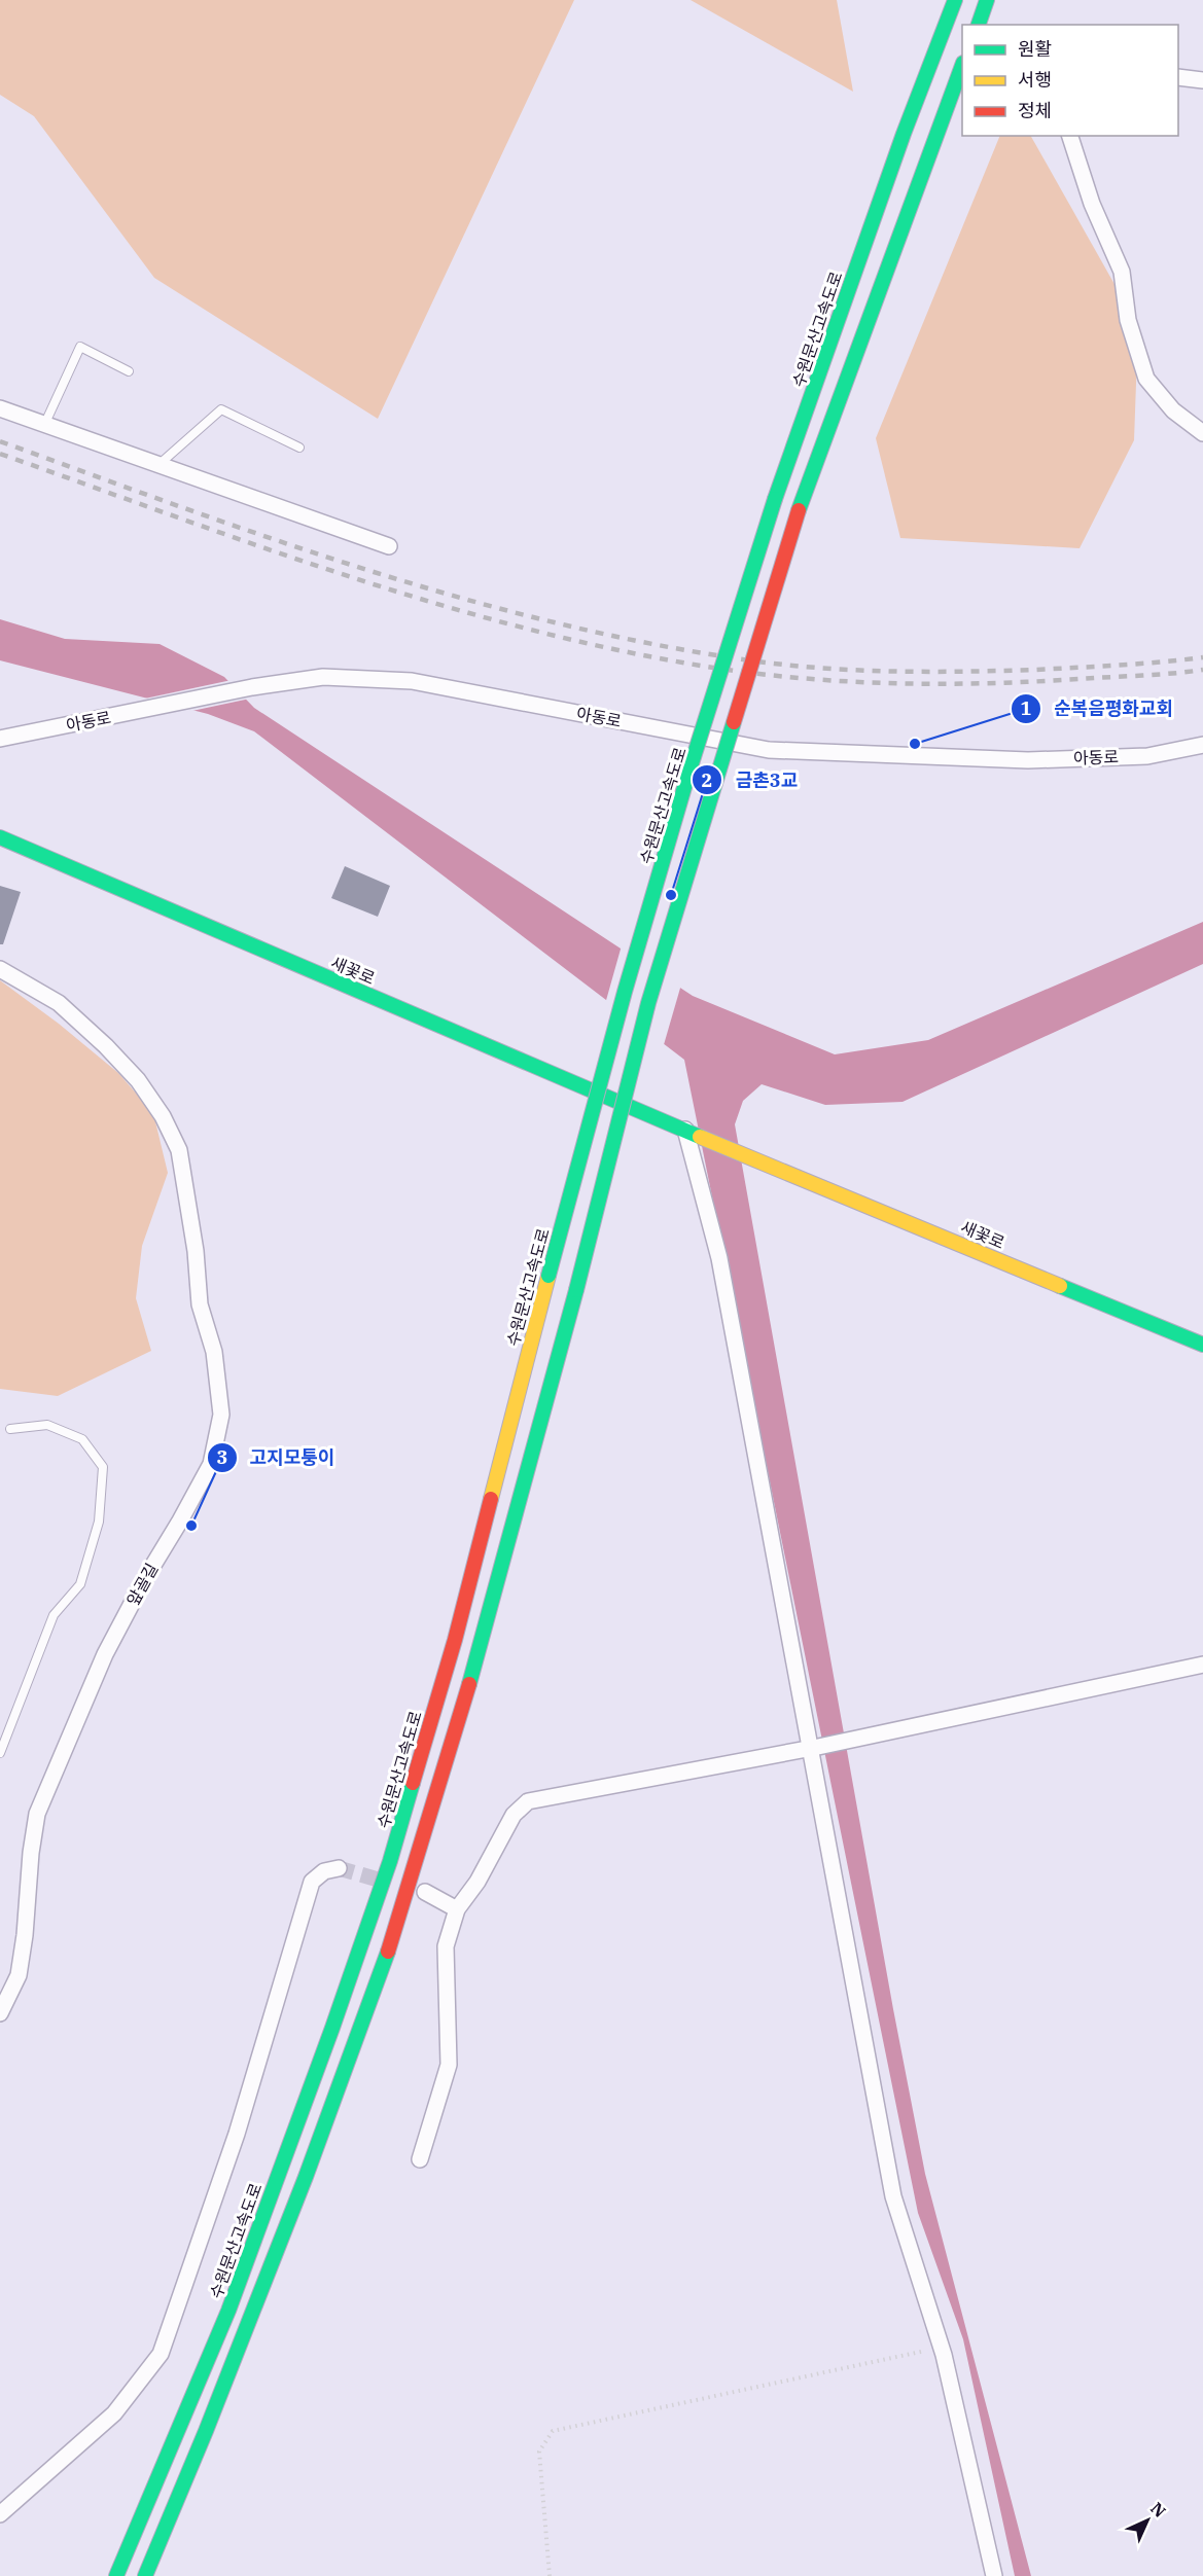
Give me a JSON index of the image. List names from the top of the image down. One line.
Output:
{"streets":{"main road":["수원문산고속도로","새꽃로"],"street":["아동로","앞골길"]},"places":["순복음평화교회","금촌3교","고지모퉁이"],"legend":["원활","서행","정체"],"north":"top right"}
